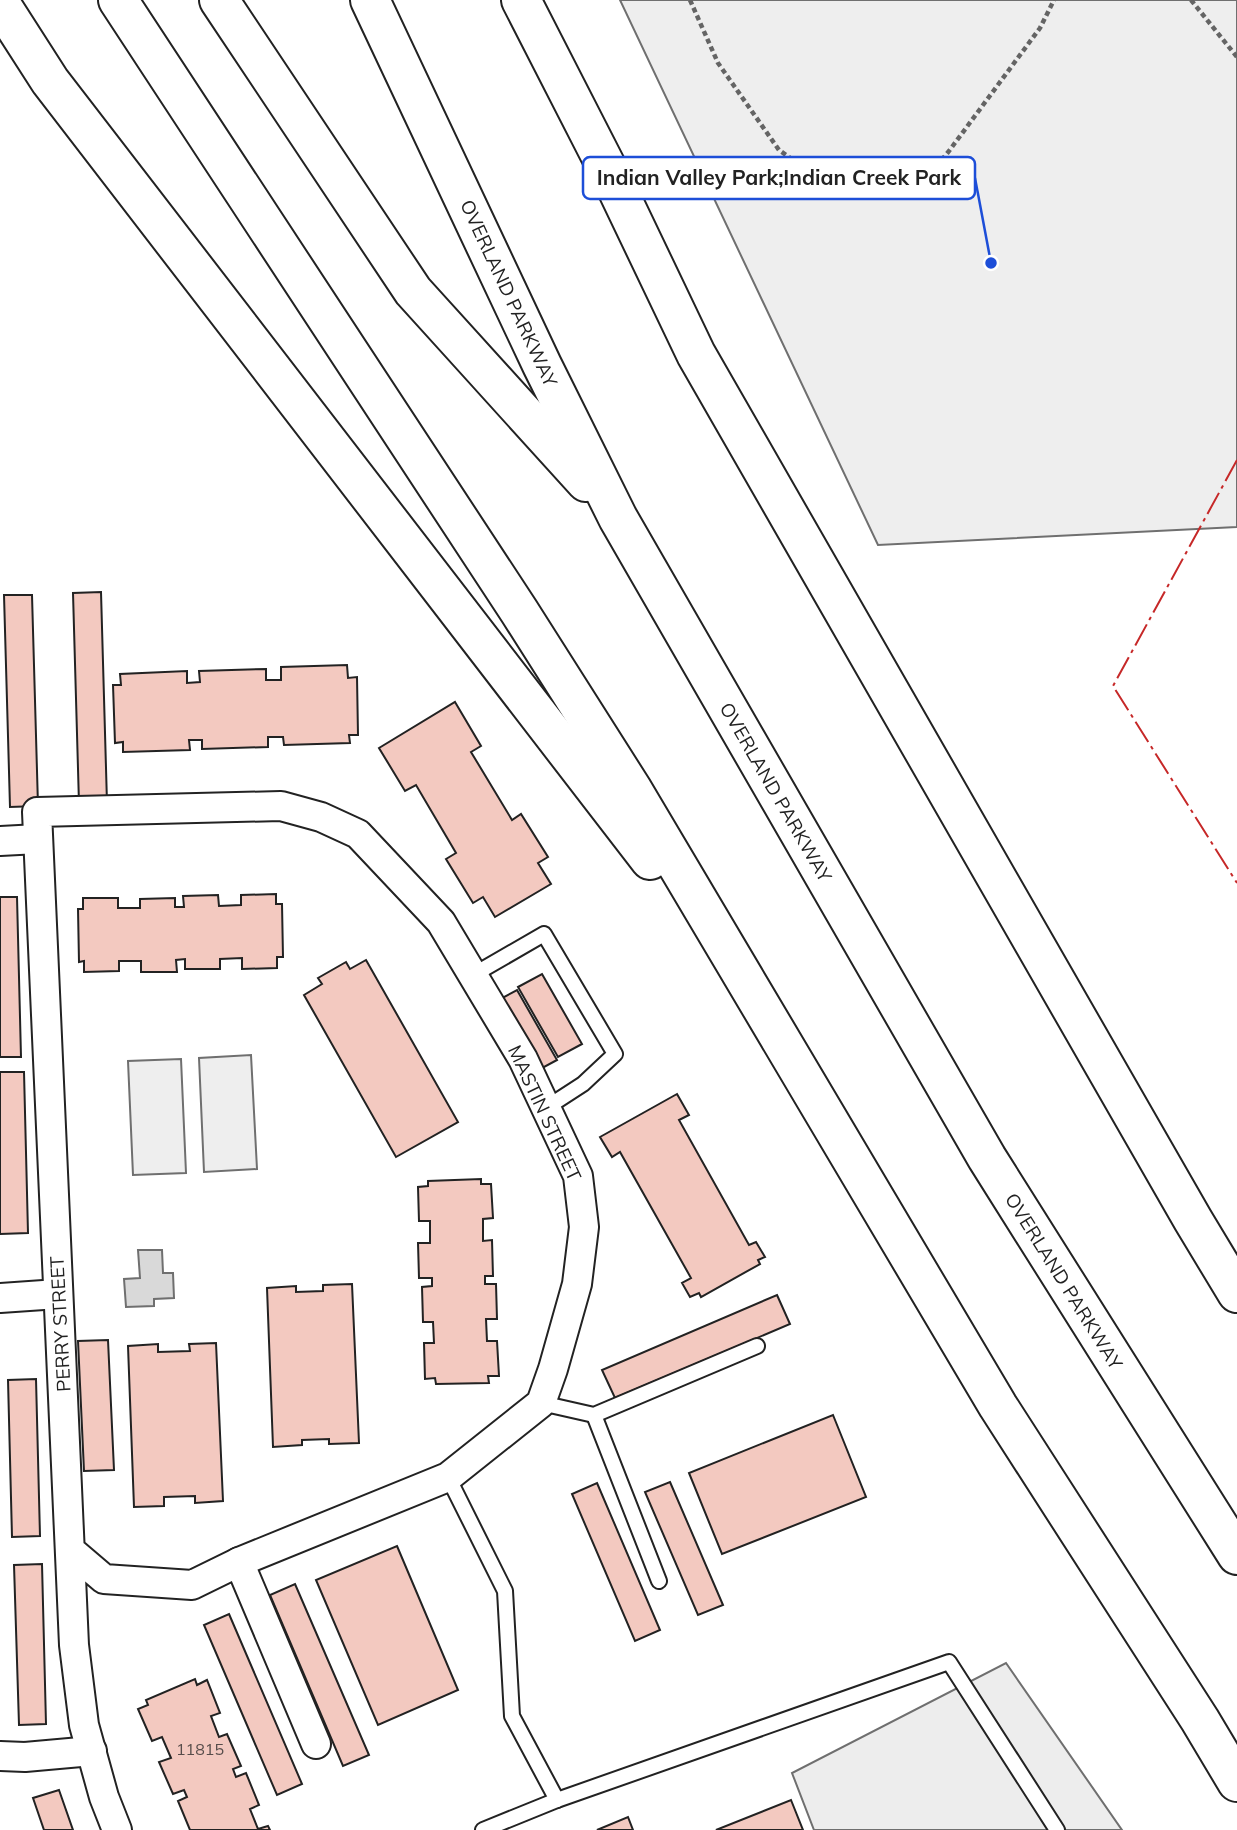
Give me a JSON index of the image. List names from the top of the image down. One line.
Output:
{"streets":{"highway":["OVERLAND PARKWAY"],"street":["MASTIN STREET","PERRY STREET"]},"crossings":[["MASTIN STREET","PERRY STREET"]],"places":["Indian Valley Park;Indian Creek Park"],"house_numbers":["11815"]}
